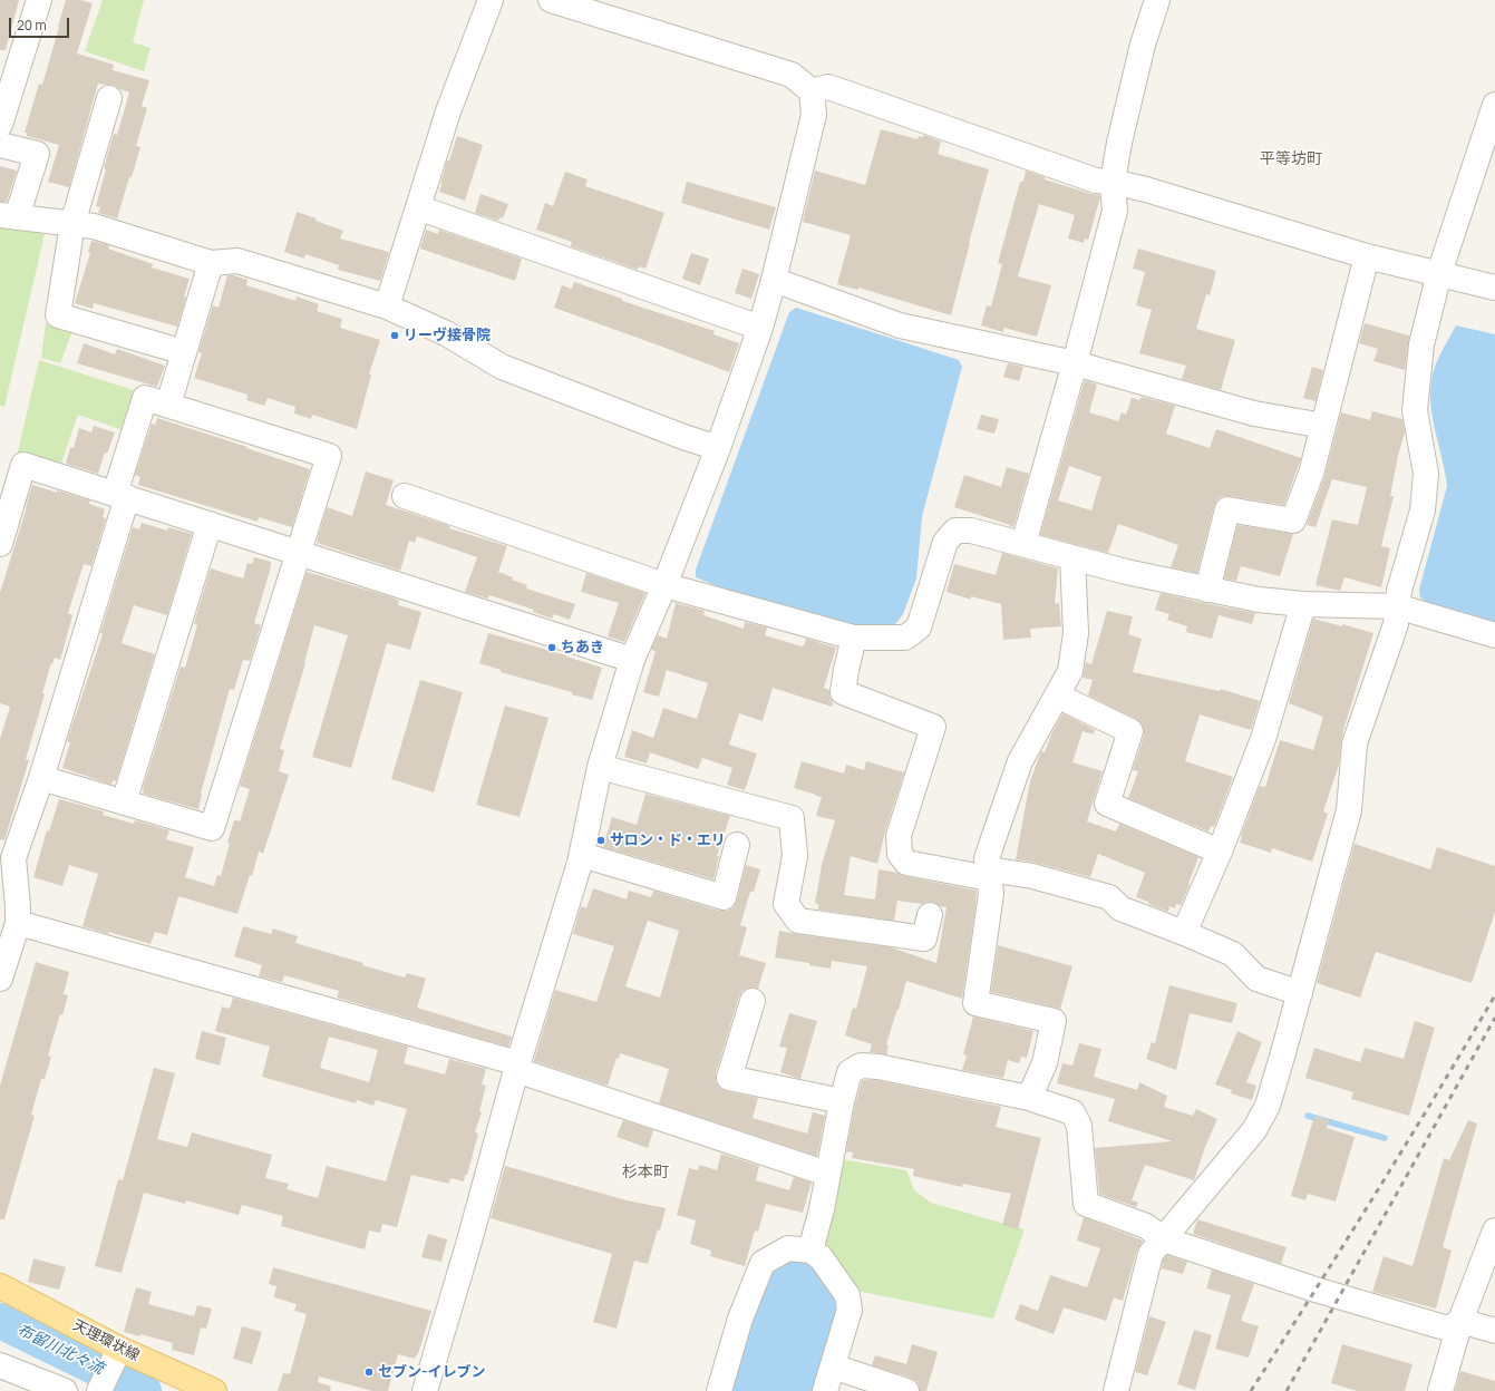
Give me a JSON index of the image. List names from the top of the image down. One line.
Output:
{"streets":{"main road":["天理環状線"]},"districts":["平等坊町","杉本町"],"water":["布留川北々流"],"places":["リーヴ接骨院","ちあき","サロン・ド・エリ","セブン-イレブン"],"scale_bar":"20 m"}
